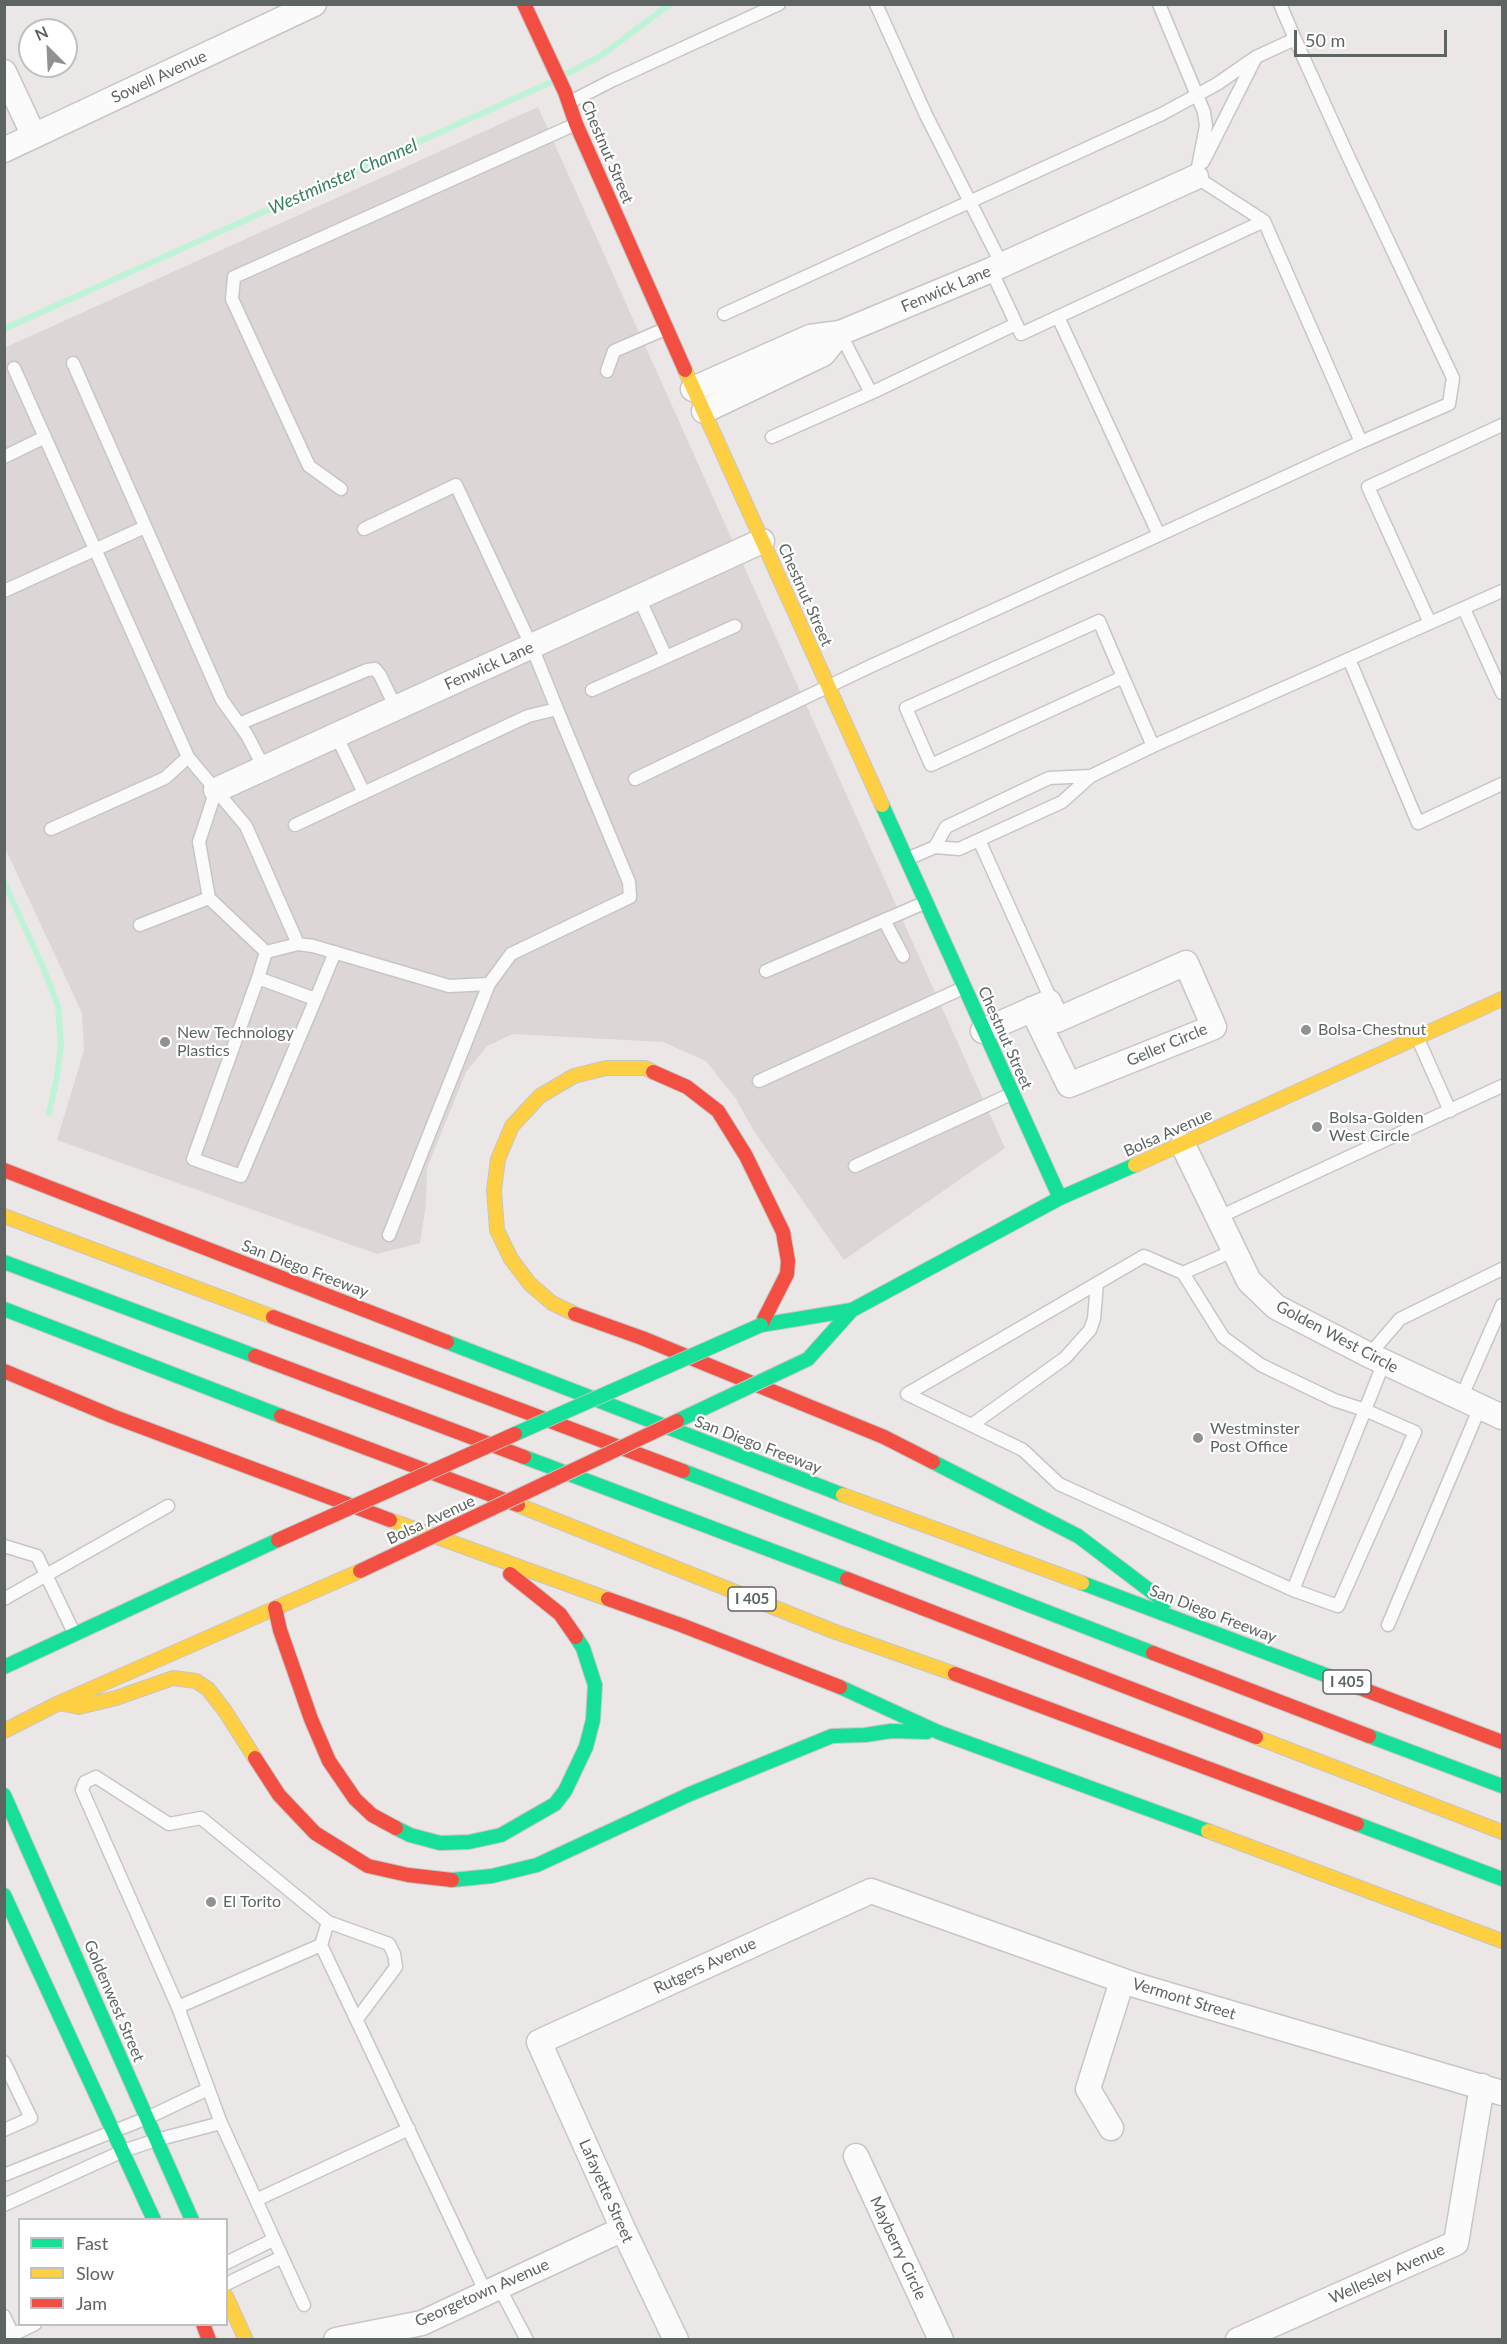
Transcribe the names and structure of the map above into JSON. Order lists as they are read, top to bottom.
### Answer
{
  "streets": {
    "main road": [
      "Chestnut Street",
      "Bolsa Avenue",
      "San Diego Freeway",
      "I 405",
      "Goldenwest Street"
    ],
    "street": [
      "Sowell Avenue",
      "Fenwick Lane",
      "Geller Circle",
      "Golden West Circle",
      "Rutgers Avenue",
      "Vermont Street",
      "Lafayette Street",
      "Mayberry Circle",
      "Wellesley Avenue",
      "Georgetown Avenue"
    ]
  },
  "crossings": [
    ["Chestnut Street", "Fenwick Lane"],
    ["Chestnut Street", "Bolsa Avenue"],
    ["Bolsa Avenue", "Golden West Circle"],
    ["Rutgers Avenue", "Vermont Street"],
    ["Rutgers Avenue", "Lafayette Street"],
    ["Vermont Street", "Wellesley Avenue"],
    ["Lafayette Street", "Georgetown Avenue"]
  ],
  "water": ["Westminster Channel"],
  "places": [
    "Bolsa-Chestnut",
    "New Technology Plastics",
    "Bolsa-Golden West Circle",
    "Westminster Post Office",
    "El Torito"
  ],
  "legend": ["Fast", "Slow", "Jam"],
  "scale_bar": "50 m",
  "north": "top left"
}
